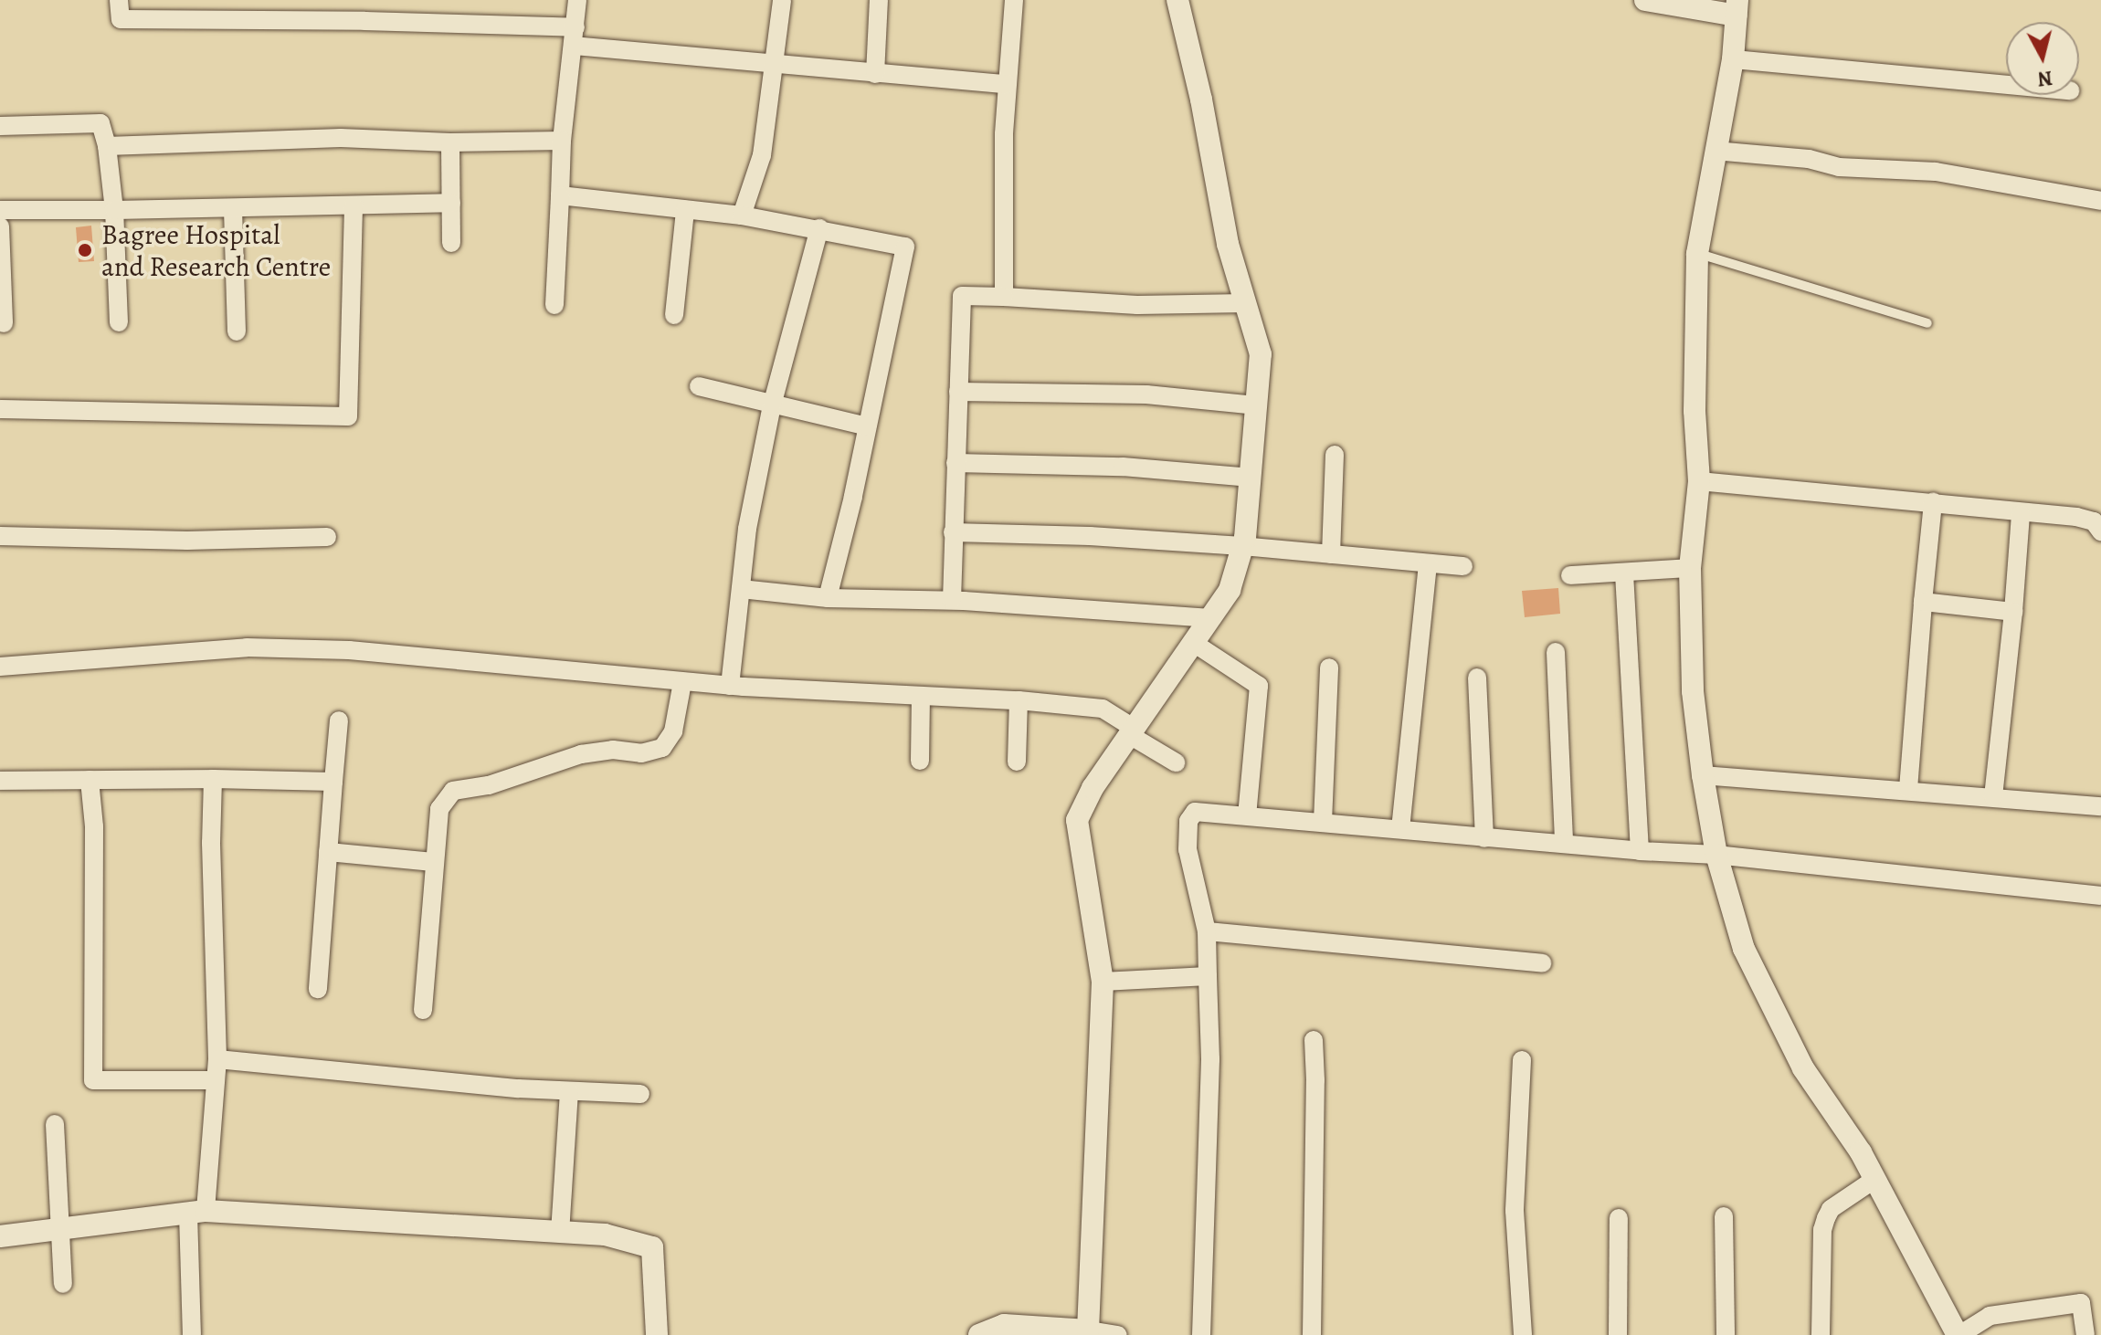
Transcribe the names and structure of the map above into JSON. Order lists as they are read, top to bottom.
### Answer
{
  "places": ["Bagree Hospital and Research Centre"],
  "north": "bottom"
}
